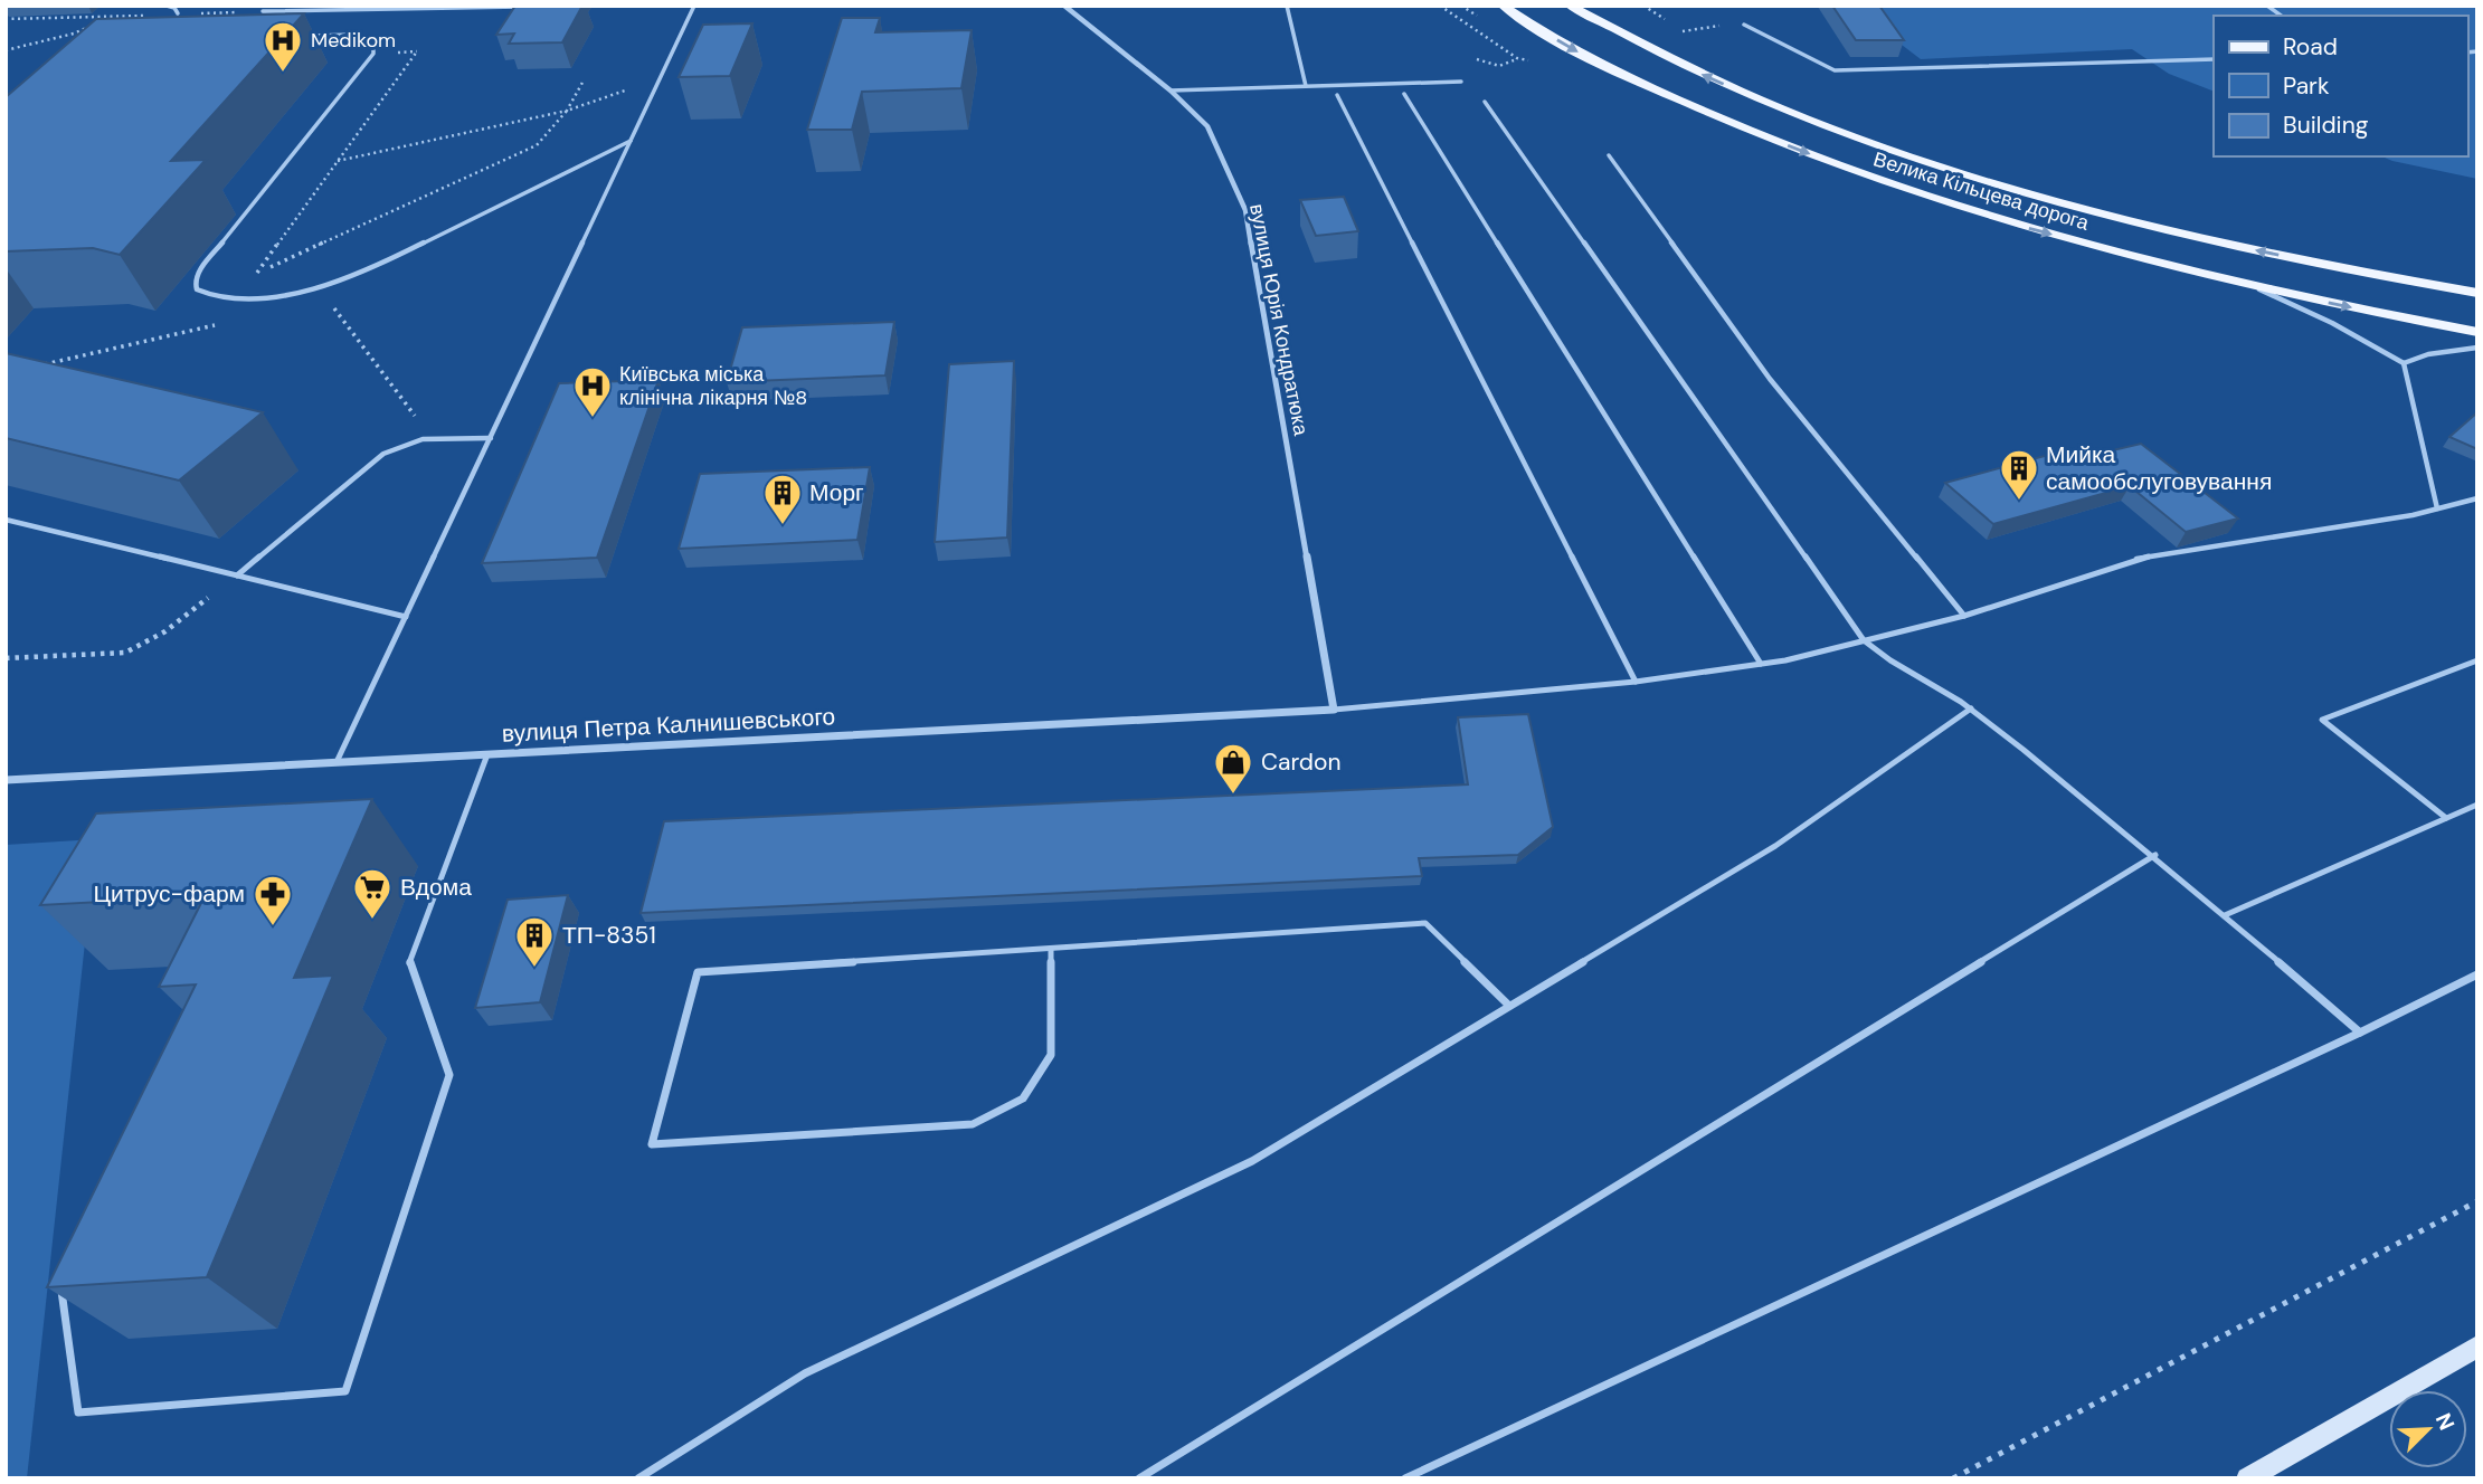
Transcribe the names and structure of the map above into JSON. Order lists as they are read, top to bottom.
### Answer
{
  "streets": {
    "main road": ["Велика Кільцева дорога"],
    "street": ["вулиця Юрія Кондратюка", "вулиця Петра Калнишевського"]
  },
  "crossings": [
    ["вулиця Юрія Кондратюка", "вулиця Петра Калнишевського"]
  ],
  "places": {
    "hospital": ["Medikom", "Київська міська клінічна лікарня №8"],
    "building": ["Мийка самообслуговування", "Морг", "ТП-8351"],
    "shop": ["Cardon"],
    "supermarket": ["Вдома"],
    "pharmacy": ["Цитрус-фарм"]
  },
  "legend": ["Road", "Park", "Building"],
  "north": "top right"
}
